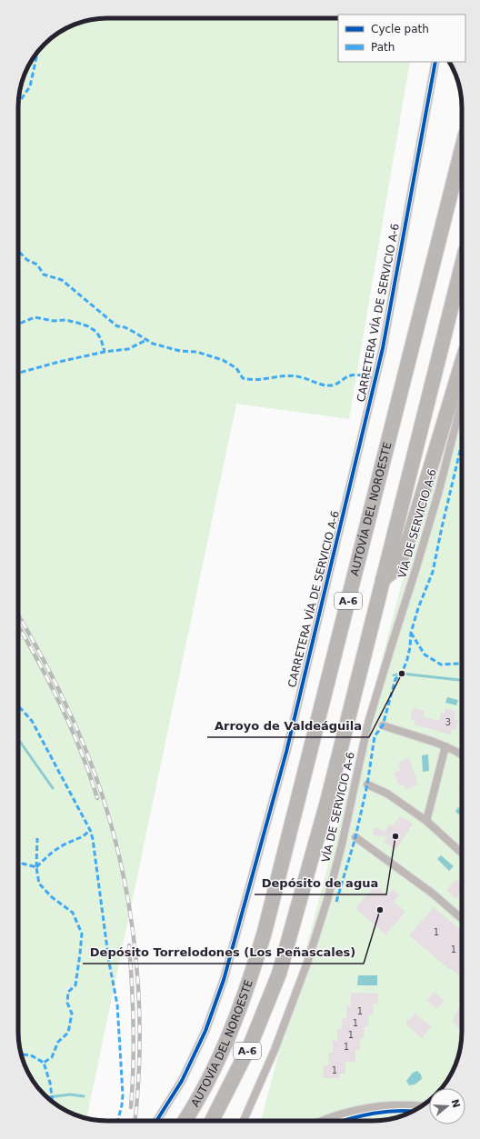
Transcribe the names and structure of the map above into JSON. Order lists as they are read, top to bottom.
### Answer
{
  "streets": {
    "highway": ["AUTOVÍA DEL NOROESTE", "A-6"],
    "street": ["CARRETERA VÍA DE SERVICIO A-6", "VÍA DE SERVICIO A-6"]
  },
  "places": ["Arroyo de Valdeáguila", "Depósito de agua", "Depósito Torrelodones (Los Peñascales)"],
  "house_numbers": [
    "3",
    "1",
    "1",
    "1",
    "1",
    "1",
    "1",
    "1"
  ],
  "legend": ["Cycle path", "Path"],
  "north": "right"
}
